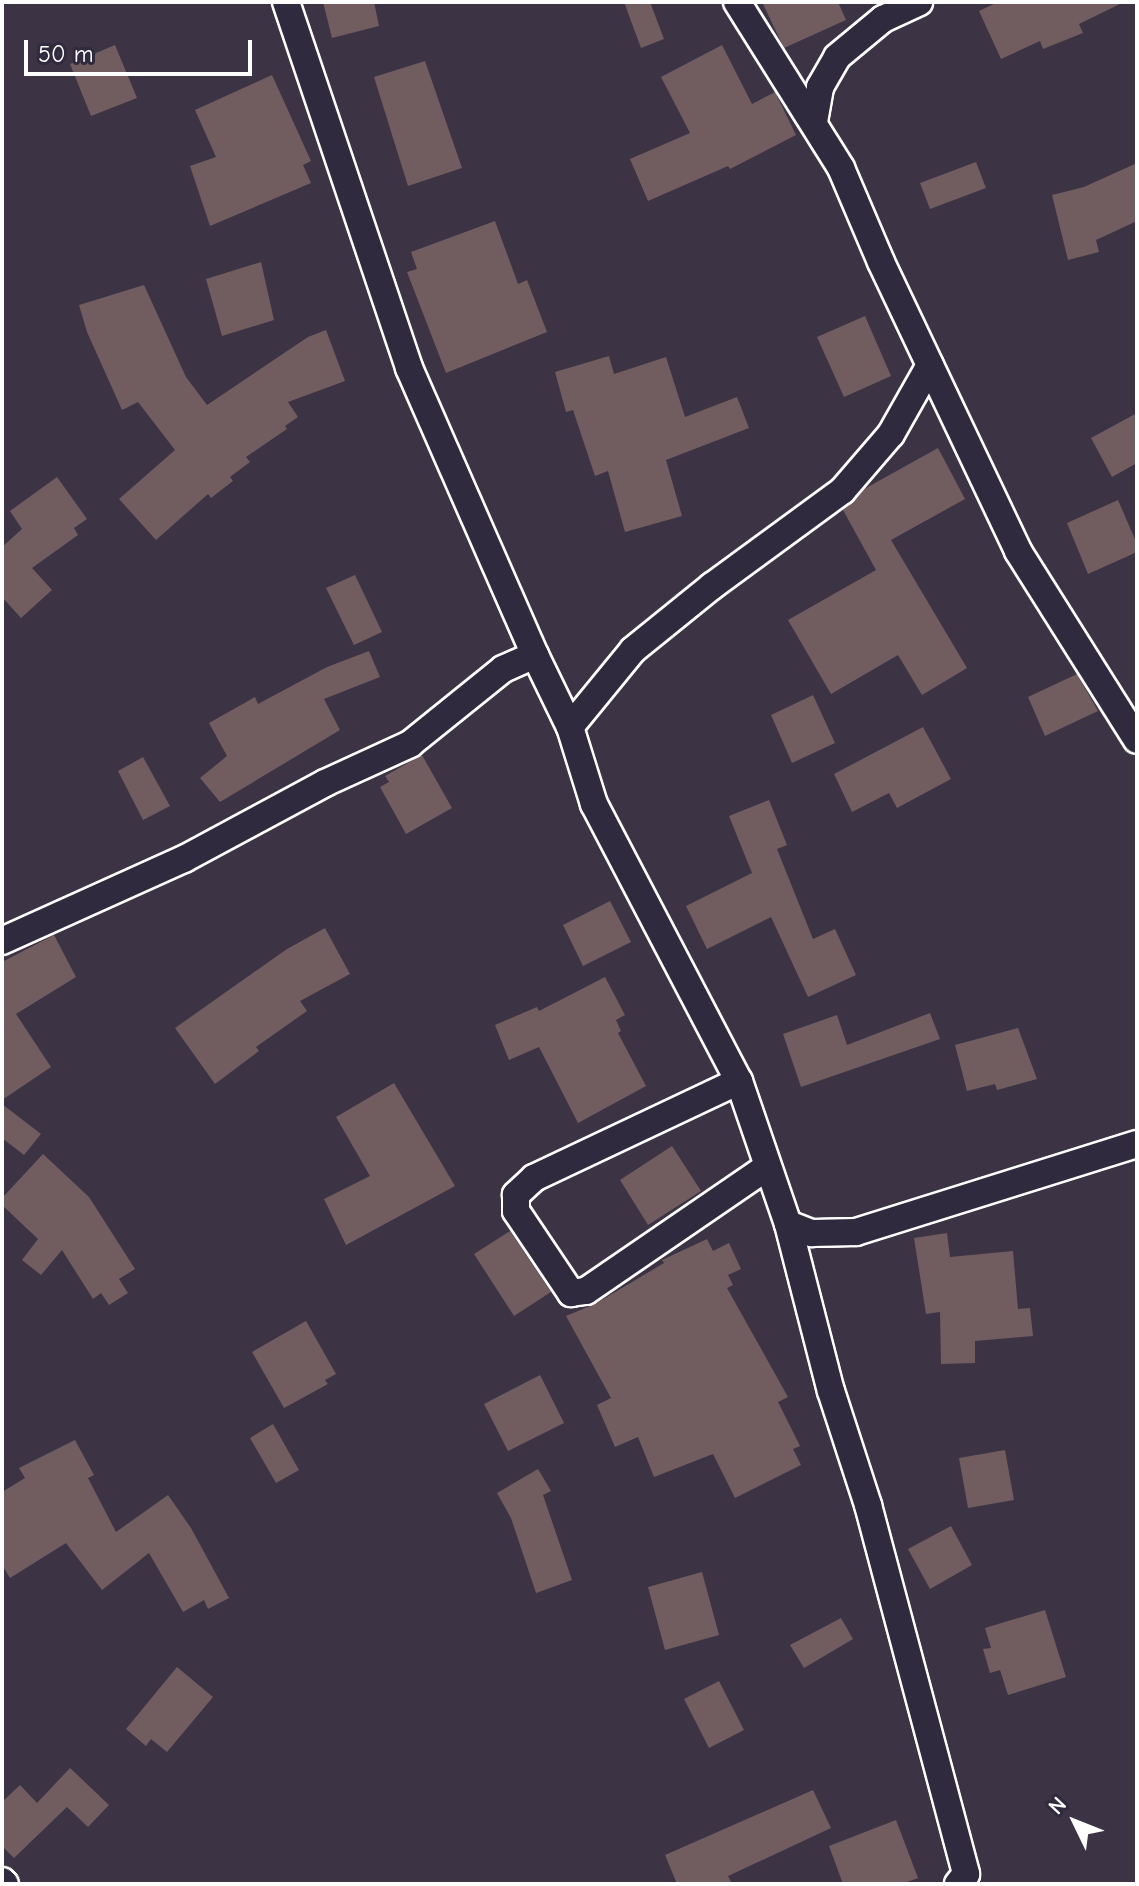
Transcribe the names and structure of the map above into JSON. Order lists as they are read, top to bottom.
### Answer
{
  "scale_bar": "50 m",
  "north": "top left"
}
